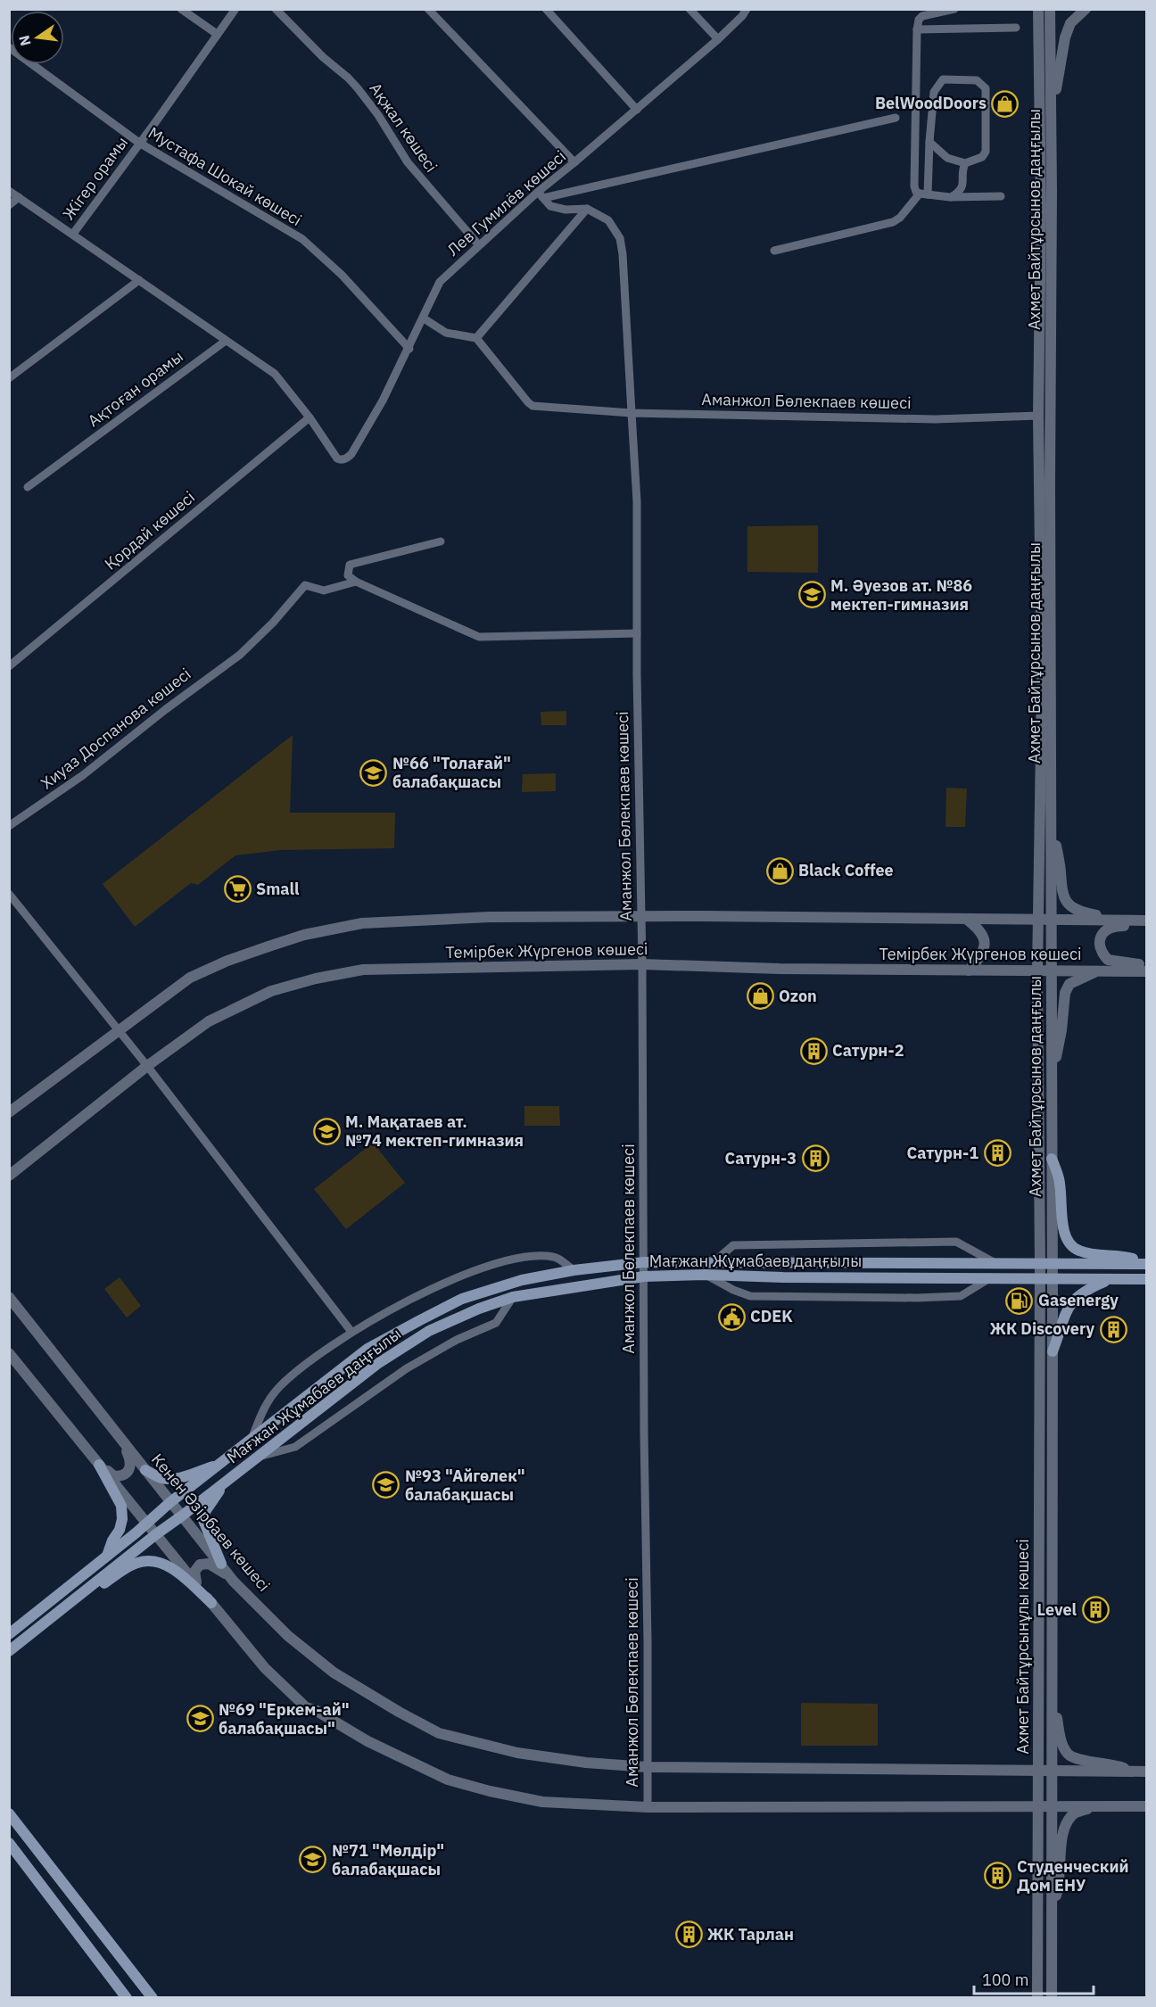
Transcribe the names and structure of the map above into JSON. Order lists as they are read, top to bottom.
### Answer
{
  "streets": {
    "main road": ["Мағжан Жұмабаев даңғылы"],
    "street": [
      "Ақжал көшесі",
      "Мустафа Шокай көшесі",
      "Жігер орамы",
      "Лев Гумилёв көшесі",
      "Ахмет Байтұрсынов даңғылы",
      "Ақтоған орамы",
      "Аманжол Бөлекпаев көшесі",
      "Қордай көшесі",
      "Хиуаз Доспанова көшесі",
      "Темірбек Жүргенов көшесі",
      "Кенен Әзірбаев көшесі",
      "Ахмет Байтұрсынұлы көшесі"
    ]
  },
  "crossings": [
    ["Ақжал көшесі", "Лев Гумилёв көшесі"],
    ["Мустафа Шокай көшесі", "Жігер орамы"],
    ["Мустафа Шокай көшесі", "Лев Гумилёв көшесі"],
    ["Лев Гумилёв көшесі", "Қордай көшесі"],
    ["Ахмет Байтұрсынов даңғылы", "Аманжол Бөлекпаев көшесі"],
    ["Ахмет Байтұрсынов даңғылы", "Темірбек Жүргенов көшесі"],
    ["Ахмет Байтұрсынов даңғылы", "Мағжан Жұмабаев даңғылы"],
    ["Ахмет Байтұрсынов даңғылы", "Ахмет Байтұрсынұлы көшесі"],
    ["Аманжол Бөлекпаев көшесі", "Темірбек Жүргенов көшесі"],
    ["Аманжол Бөлекпаев көшесі", "Мағжан Жұмабаев даңғылы"],
    ["Аманжол Бөлекпаев көшесі", "Кенен Әзірбаев көшесі"],
    ["Мағжан Жұмабаев даңғылы", "Кенен Әзірбаев көшесі"],
    ["Кенен Әзірбаев көшесі", "Ахмет Байтұрсынұлы көшесі"]
  ],
  "places": {
    "shop": ["BelWoodDoors", "Black Coffee", "Ozon"],
    "school or university": [
      "М. Әуезов ат. №86 мектеп-гимназия",
      "№66 \"Толағай\" балабақшасы",
      "М. Мақатаев ат. №74 мектеп-гимназия",
      "№93 \"Айгөлек\" балабақшасы",
      "№69 \"Еркем-ай\" балабақшасы\"",
      "№71 \"Мөлдір\" балабақшасы"
    ],
    "supermarket": ["Small"],
    "building": [
      "Сатурн-2",
      "Сатурн-1",
      "Сатурн-3",
      "ЖК Discovery",
      "Level",
      "Студенческий Дом ЕНУ",
      "ЖК Тарлан"
    ],
    "fuel station": ["Gasenergy"],
    "public building": ["CDEK"]
  },
  "scale_bar": "100 m",
  "north": "left"
}
